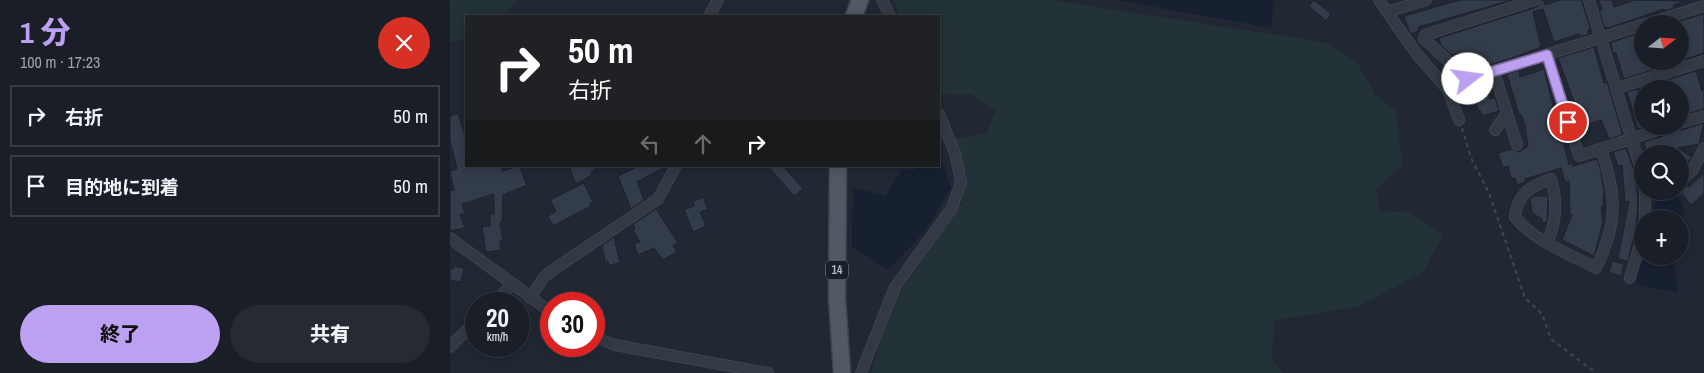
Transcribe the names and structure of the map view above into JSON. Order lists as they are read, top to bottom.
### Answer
{
  "streets": {
    "main road": ["14"]
  },
  "north": "right",
  "page": {
    "heading": ["1 分", "100 m · 17:23"],
    "map_buttons": "+",
    "turn": ["50 m", "右折"],
    "list": [
      {
        "name": "右折",
        "value": "50 m"
      },
      {
        "name": "目的地に到着",
        "value": "50 m"
      }
    ],
    "speed": "20 km/h",
    "limit": "30",
    "buttons": ["終了", "共有"]
  }
}
